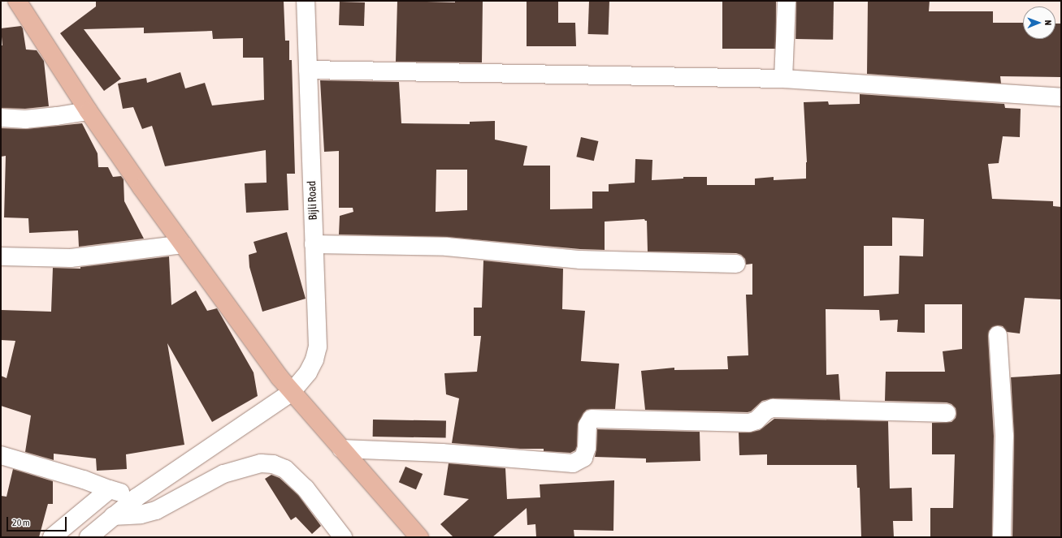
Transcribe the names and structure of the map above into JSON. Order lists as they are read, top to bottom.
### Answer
{
  "streets": {
    "street": ["Bijli Road"]
  },
  "scale_bar": "20 m",
  "north": "right"
}
